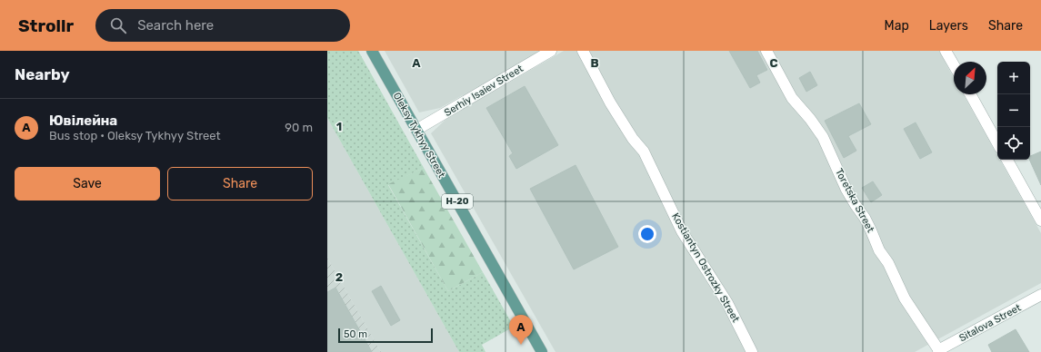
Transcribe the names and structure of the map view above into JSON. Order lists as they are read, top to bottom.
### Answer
{
  "streets": {
    "main road": ["Oleksy Tykhyy Street", "Н-20"],
    "street": [
      "Serhiy Isaiev Street",
      "Toretska Street",
      "Kostiantyn Ostrozky Street",
      "Sitalova Street"
    ]
  },
  "crossings": [
    ["Serhiy Isaiev Street", "Oleksy Tykhyy Street"],
    ["Toretska Street", "Sitalova Street"]
  ],
  "scale_bar": "50 m",
  "north": "top right",
  "page": {
    "header": "Strollr",
    "search": "Search here",
    "nav": ["Map", "Layers", "Share"],
    "heading": "Nearby",
    "map_buttons": ["+", "−"],
    "list": [
      {
        "mark": "A",
        "name": "Ювілейна",
        "note": "Bus stop · Oleksy Tykhyy Street",
        "value": "90 m"
      }
    ],
    "buttons": ["Save", "Share"],
    "pins": "A",
    "scale": "50 m"
  },
  "grid": {
    "columns": ["A", "B", "C"],
    "rows": ["1", "2"]
  }
}
